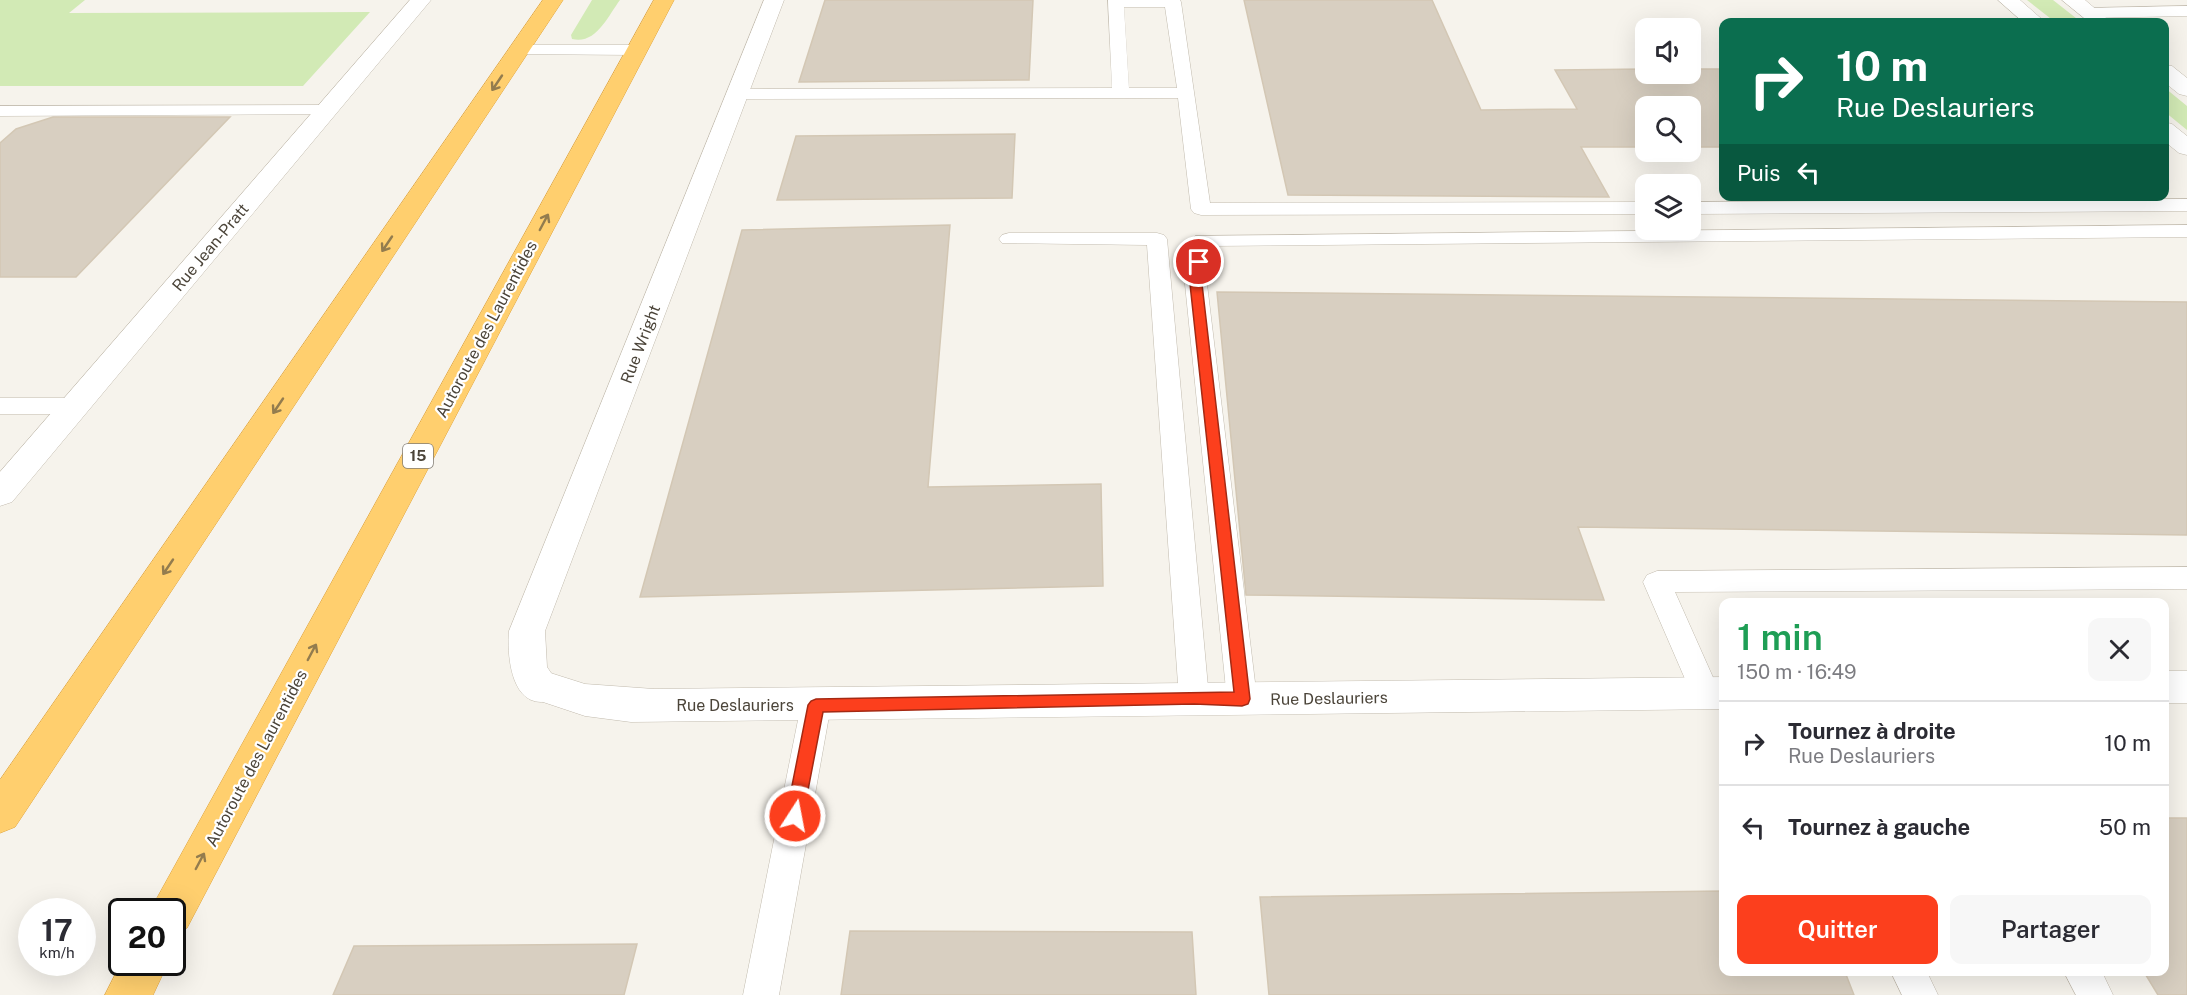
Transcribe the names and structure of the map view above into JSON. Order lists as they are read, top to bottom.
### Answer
{
  "streets": {
    "highway": ["Autoroute des Laurentides", "15"],
    "street": ["Rue Jean-Pratt", "Rue Wright", "Rue Deslauriers"]
  },
  "crossings": [
    ["Rue Wright", "Rue Deslauriers"]
  ],
  "page": {
    "turn": ["10 m", "Rue Deslauriers"],
    "then": "Puis",
    "heading": ["1 min", "150 m · 16:49"],
    "list": [
      {
        "name": "Tournez à droite",
        "note": "Rue Deslauriers",
        "value": "10 m"
      },
      {
        "name": "Tournez à gauche",
        "value": "50 m"
      }
    ],
    "buttons": ["Quitter", "Partager"],
    "speed": "17 km/h",
    "limit": "20"
  }
}
